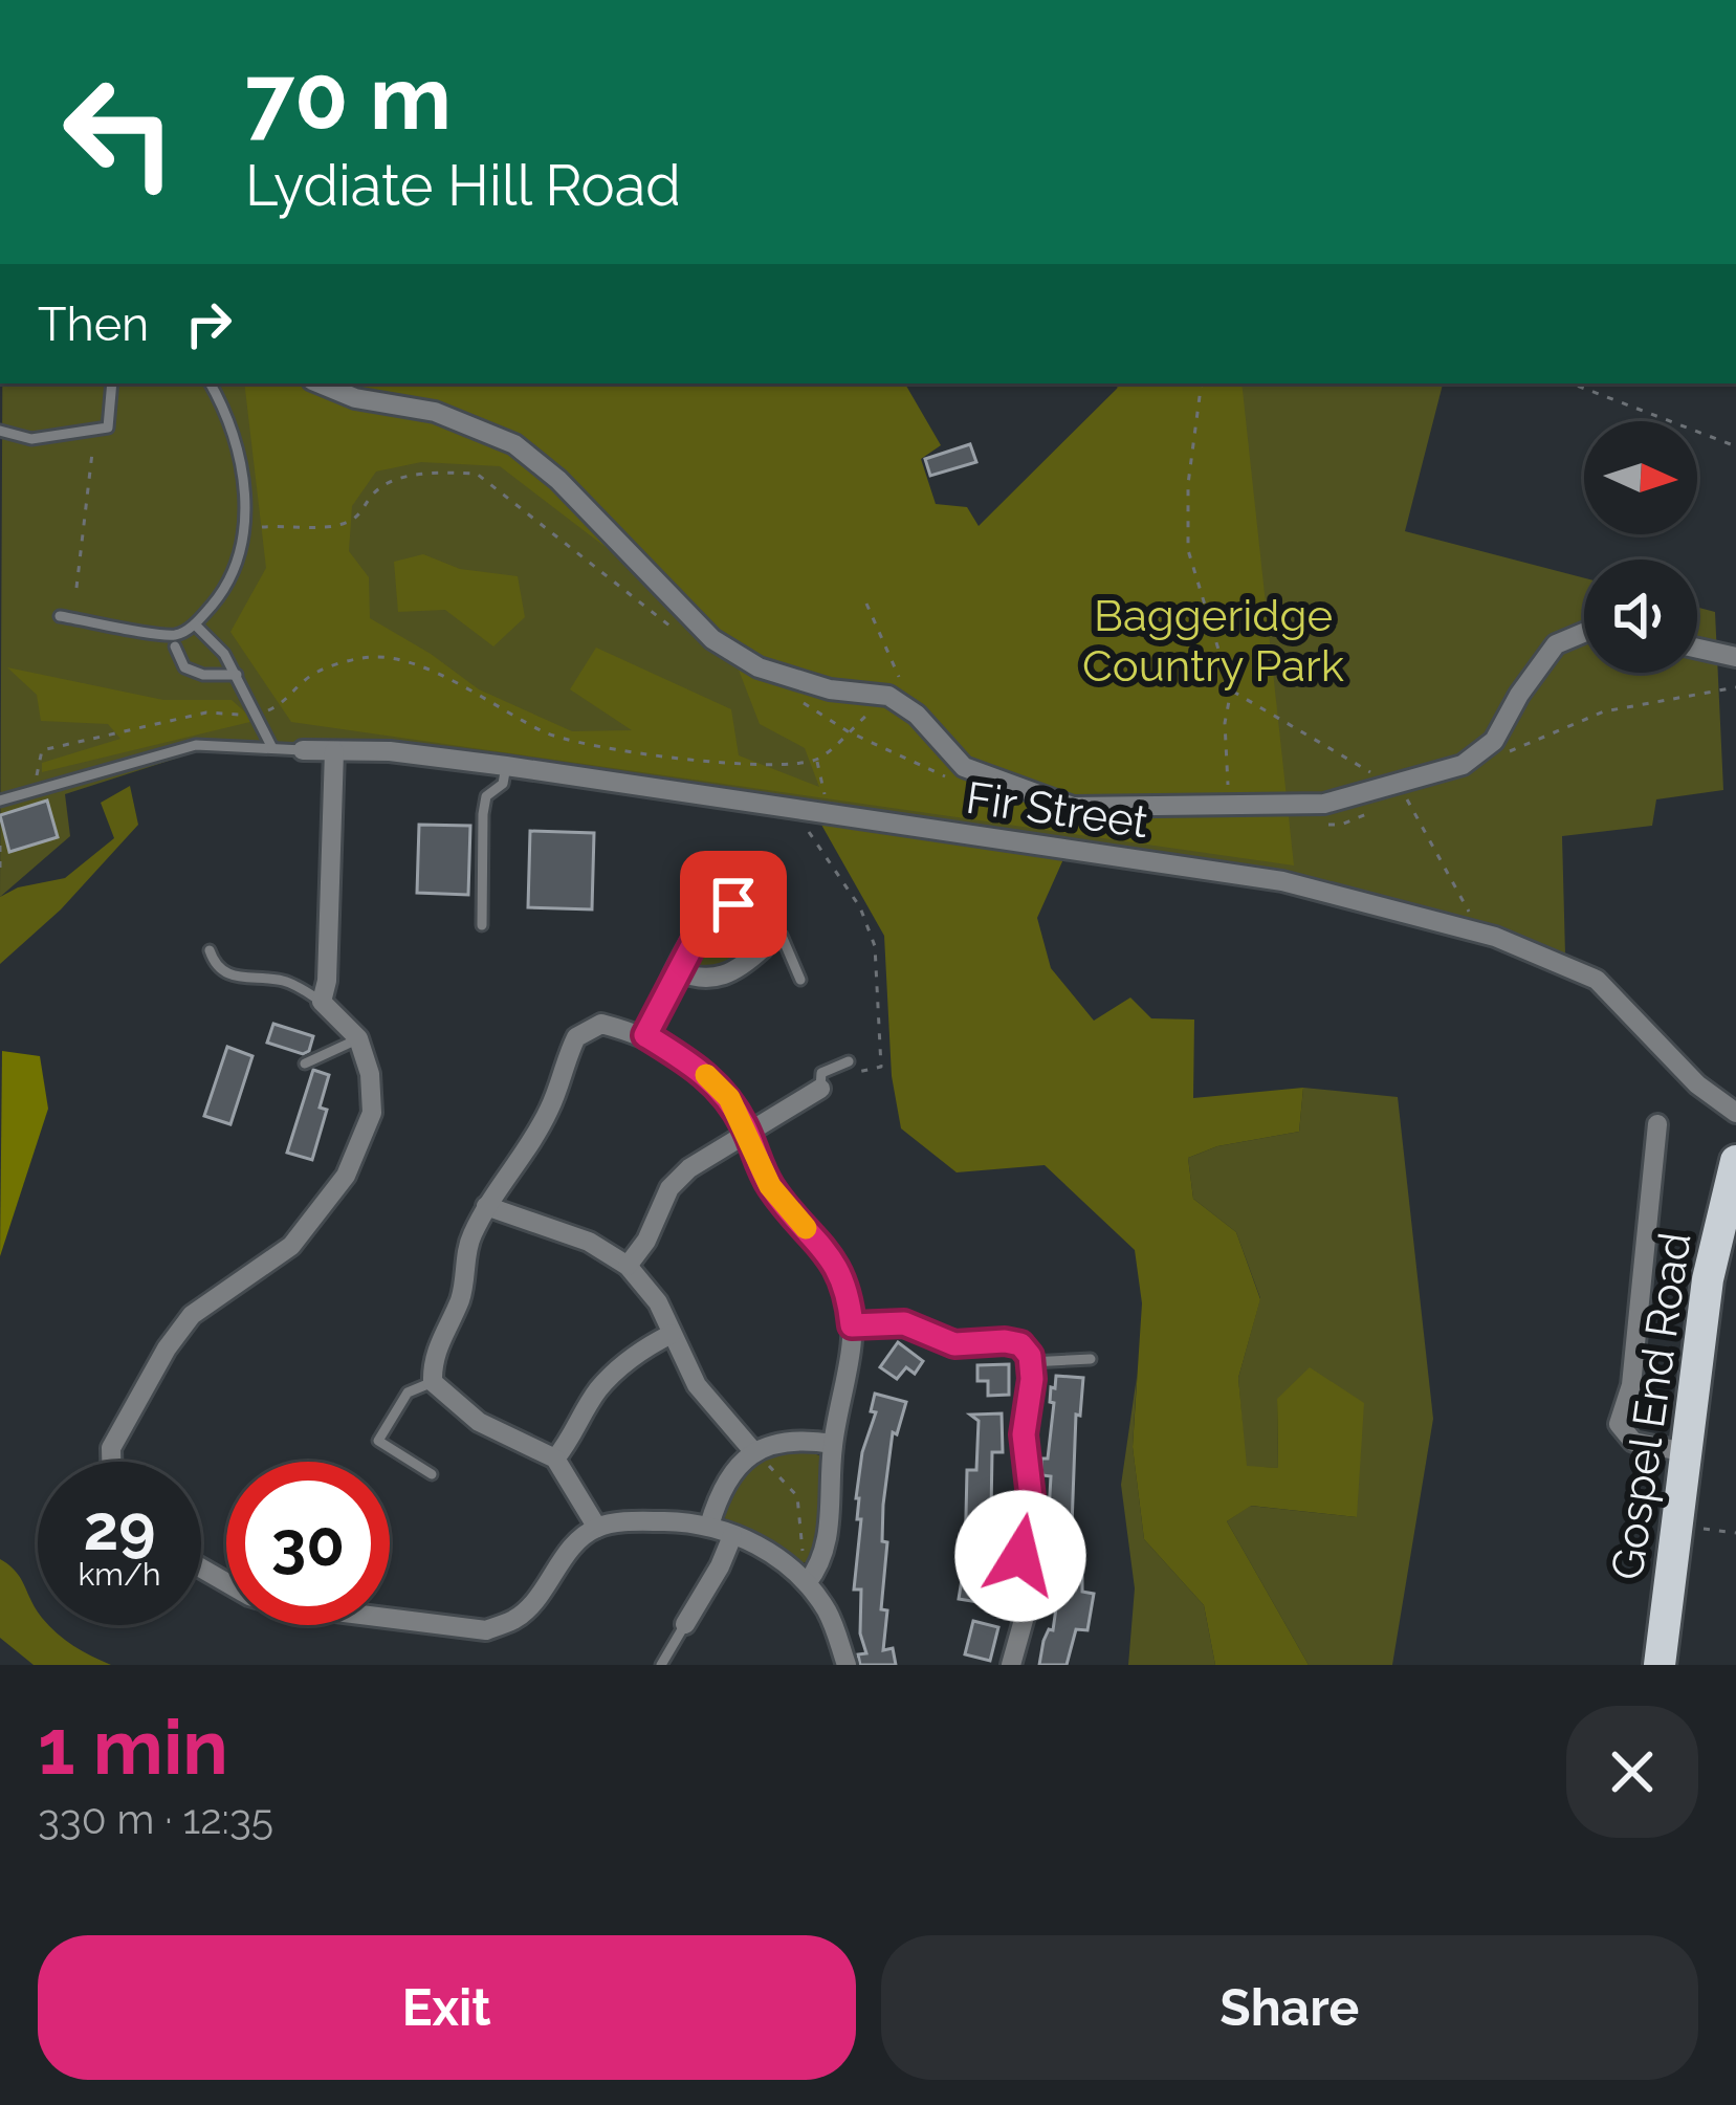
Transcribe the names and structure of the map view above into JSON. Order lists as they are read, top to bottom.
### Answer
{
  "streets": {
    "main road": ["Gospel End Road"],
    "street": ["Fir Street"]
  },
  "parks": ["Baggeridge Country Park"],
  "north": "right",
  "page": {
    "turn": ["70 m", "Lydiate Hill Road"],
    "then": "Then",
    "speed": "29 km/h",
    "limit": "30",
    "heading": ["1 min", "330 m · 12:35"],
    "buttons": ["Exit", "Share"]
  }
}
